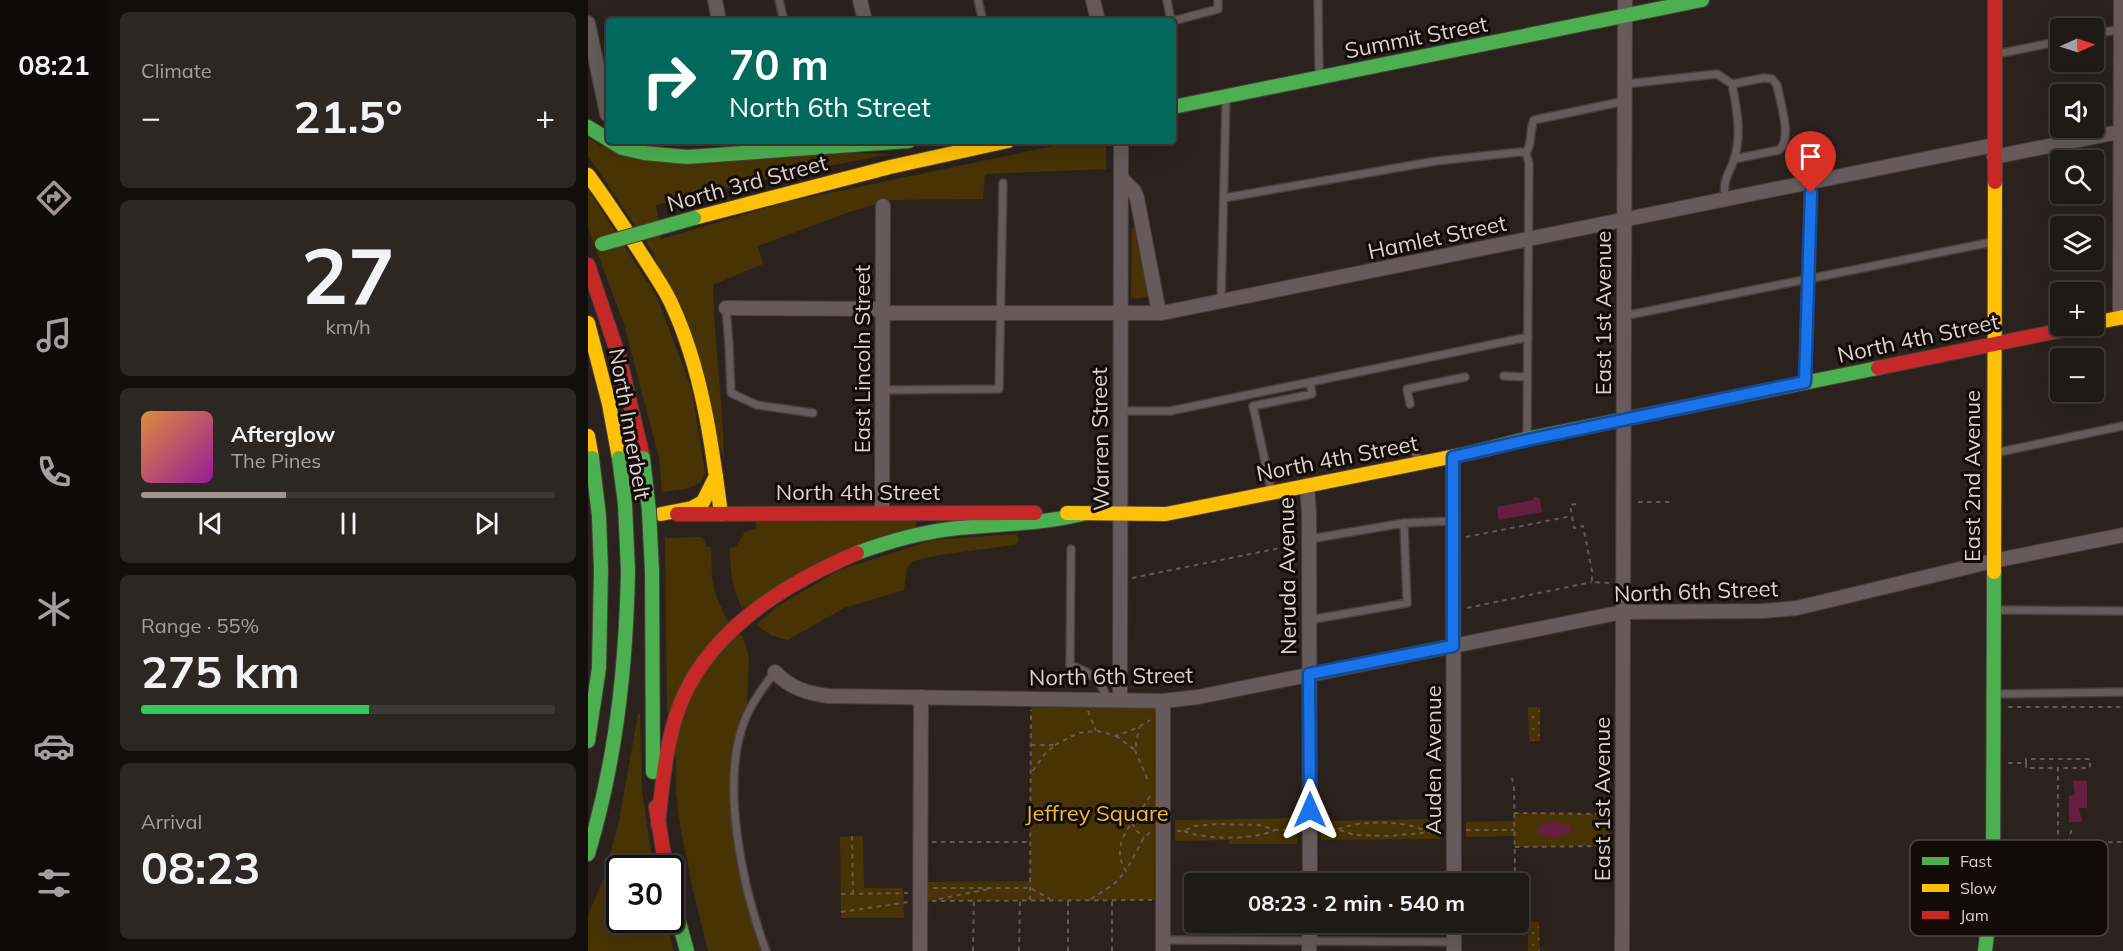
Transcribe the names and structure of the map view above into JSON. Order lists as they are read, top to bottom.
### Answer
{
  "streets": {
    "main road": [
      "Summit Street",
      "North 3rd Street",
      "North 4th Street",
      "North Innerbelt",
      "East 2nd Avenue"
    ],
    "street": [
      "Hamlet Street",
      "East 1st Avenue",
      "East Lincoln Street",
      "Warren Street",
      "Neruda Avenue",
      "North 6th Street",
      "Auden Avenue"
    ]
  },
  "crossings": [
    ["Summit Street", "East 1st Avenue"],
    ["Hamlet Street", "East 1st Avenue"],
    ["Hamlet Street", "East Lincoln Street"],
    ["Hamlet Street", "Warren Street"],
    ["Hamlet Street", "East 2nd Avenue"],
    ["East 1st Avenue", "North 4th Street"],
    ["East 1st Avenue", "North 6th Street"],
    ["North 4th Street", "East Lincoln Street"],
    ["North 4th Street", "Warren Street"],
    ["North 4th Street", "East 2nd Avenue"],
    ["North 4th Street", "Neruda Avenue"],
    ["North 4th Street", "Auden Avenue"],
    ["Warren Street", "North 6th Street"],
    ["East 2nd Avenue", "North 6th Street"],
    ["Neruda Avenue", "North 6th Street"],
    ["North 6th Street", "Auden Avenue"]
  ],
  "parks": ["Jeffrey Square"],
  "legend": ["Fast", "Slow", "Jam"],
  "north": "right",
  "page": {
    "tabs": "08:21",
    "tile": [
      "Climate",
      ["27", "km/h"],
      ["Range · 55%", "275 km"],
      ["Arrival", "08:23"]
    ],
    "map_buttons": ["+", "−"],
    "turn": ["70 m", "North 6th Street"],
    "heat": ["−", "21.5°", "+"],
    "song": ["Afterglow", "The Pines"],
    "limit": "30",
    "trip": "08:23 · 2 min · 540 m"
  }
}
